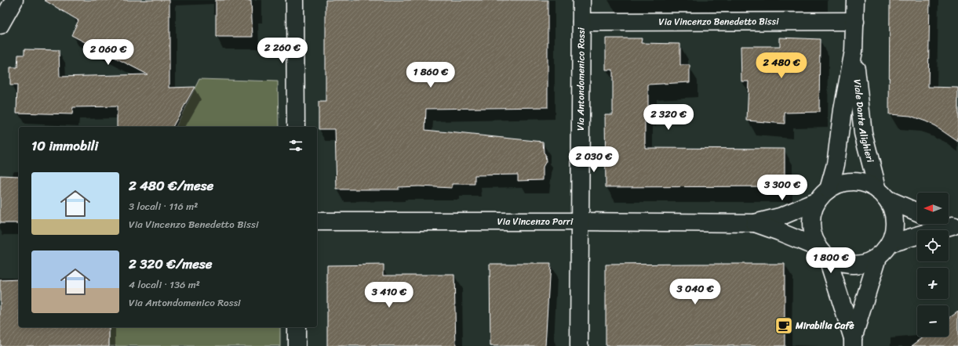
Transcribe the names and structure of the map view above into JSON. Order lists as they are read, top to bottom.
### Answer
{
  "streets": {
    "street": [
      "Via Vincenzo Benedetto Bissi",
      "Via Antondomenico Rossi",
      "Viale Dante Alighieri",
      "Via Vincenzo Porri"
    ]
  },
  "crossings": [
    ["Via Vincenzo Benedetto Bissi", "Via Antondomenico Rossi"],
    ["Via Vincenzo Benedetto Bissi", "Viale Dante Alighieri"],
    ["Via Antondomenico Rossi", "Via Vincenzo Porri"],
    ["Viale Dante Alighieri", "Via Vincenzo Porri"]
  ],
  "places": {
    "cafe": ["Mirabilia Cafè"]
  },
  "north": "left",
  "page": {
    "price": [
      "2 260 €",
      "2 060 €",
      "2 480 €",
      "1 860 €",
      "2 320 €",
      "2 030 €",
      "3 300 €",
      "1 800 €",
      "3 040 €",
      "3 410 €"
    ],
    "heading": "10 immobili",
    "list": [
      {
        "name": "2 480 €/mese",
        "note": "3 locali · 116 m² · Via Vincenzo Benedetto Bissi"
      },
      {
        "name": "2 320 €/mese",
        "note": "4 locali · 136 m² · Via Antondomenico Rossi"
      }
    ],
    "map_buttons": ["+", "−"]
  }
}
